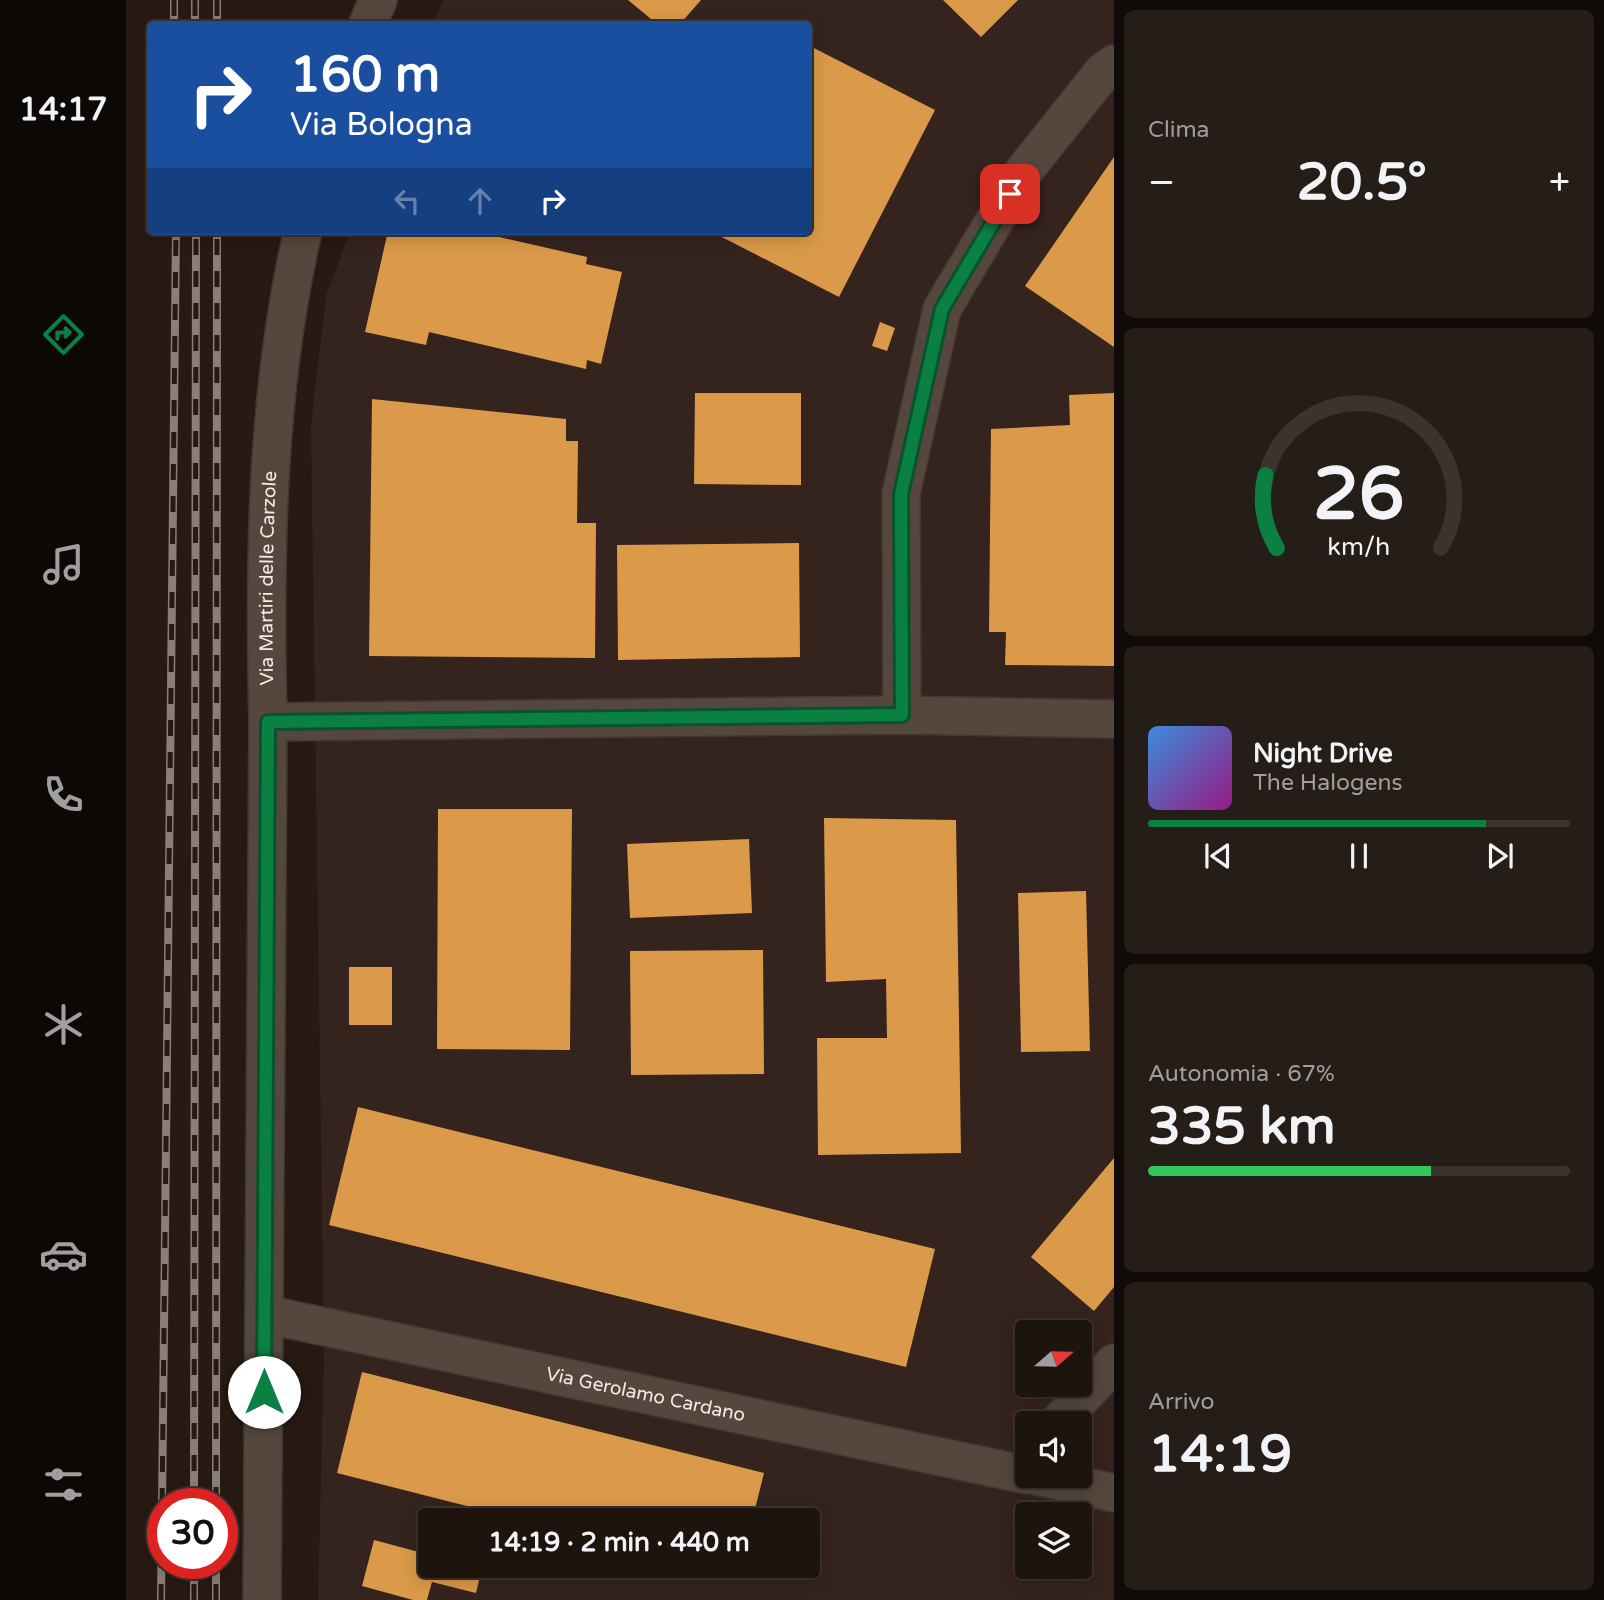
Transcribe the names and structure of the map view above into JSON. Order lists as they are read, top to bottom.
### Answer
{
  "streets": {
    "street": ["Via Martiri delle Carzole", "Via Gerolamo Cardano"]
  },
  "crossings": [
    ["Via Martiri delle Carzole", "Via Gerolamo Cardano"]
  ],
  "north": "right",
  "page": {
    "tabs": "14:17",
    "tile": [
      "Clima",
      ["Autonomia · 67%", "335 km"],
      ["Arrivo", "14:19"]
    ],
    "turn": ["160 m", "Via Bologna"],
    "heat": ["−", "20.5°", "+"],
    "song": ["Night Drive", "The Halogens"],
    "limit": "30",
    "trip": "14:19 · 2 min · 440 m",
    "gauge": ["26", "km/h"]
  }
}
